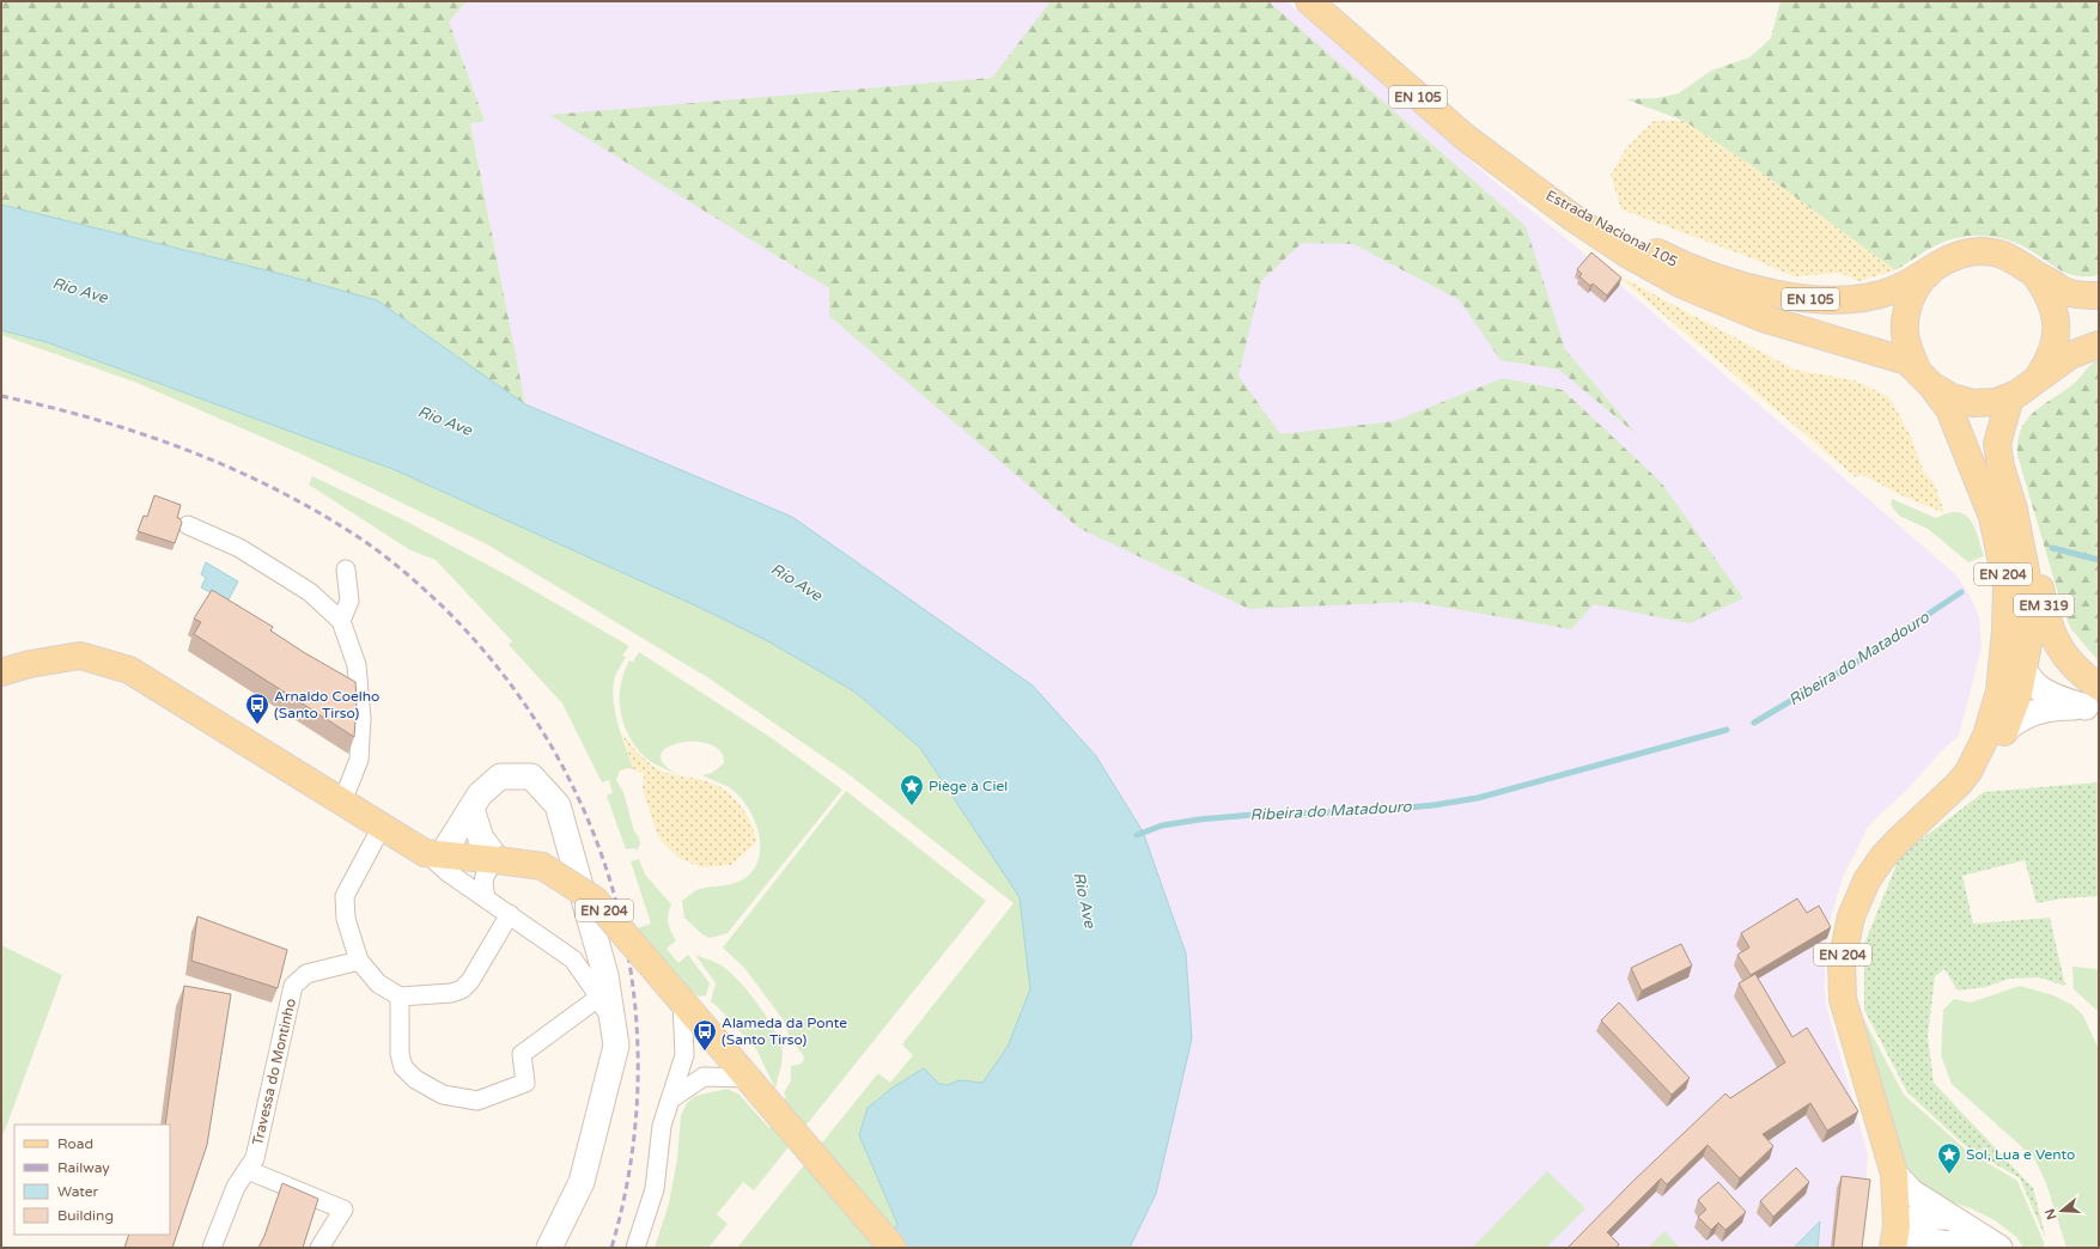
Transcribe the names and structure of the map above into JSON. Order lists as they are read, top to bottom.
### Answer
{
  "streets": {
    "main road": [
      "EN 105",
      "Estrada Nacional 105",
      "EN 204",
      "EM 319"
    ],
    "street": ["Travessa do Montinho"]
  },
  "crossings": [
    ["EN 105", "Estrada Nacional 105"],
    ["Estrada Nacional 105", "EN 204"],
    ["EN 204", "EM 319"],
    ["EN 204", "Travessa do Montinho"]
  ],
  "water": ["Rio Ave", "Ribeira do Matadouro"],
  "places": {
    "bus stop": ["Arnaldo Coelho (Santo Tirso)", "Alameda da Ponte (Santo Tirso)"],
    "place": ["Piège à Ciel", "Sol, Lua e Vento"]
  },
  "legend": [
    "Road",
    "Railway",
    "Water",
    "Building"
  ],
  "north": "left"
}
